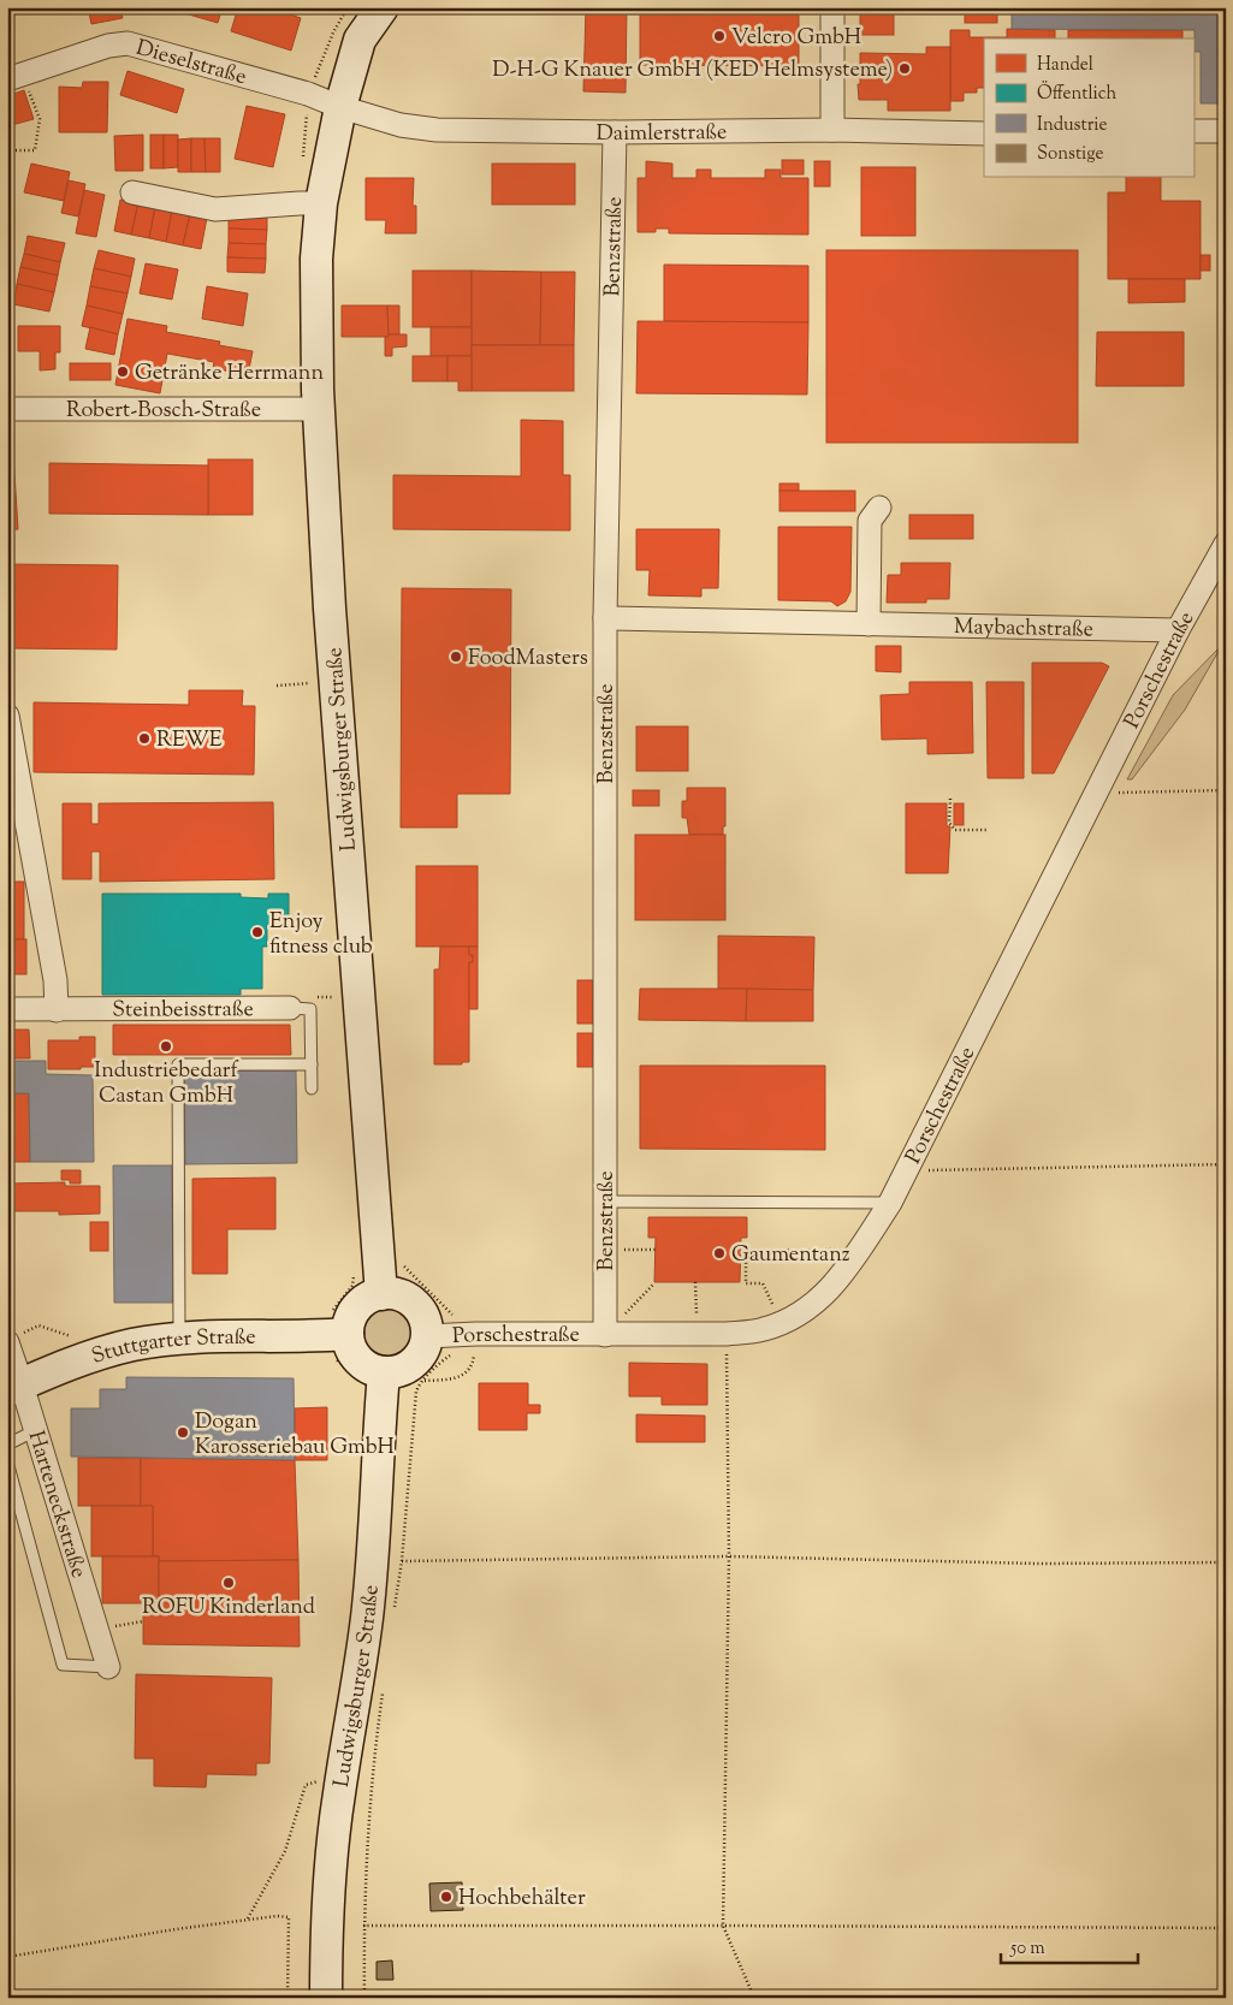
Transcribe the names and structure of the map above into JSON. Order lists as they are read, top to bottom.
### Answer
{
  "streets": {
    "main road": ["Ludwigsburger Straße", "Stuttgarter Straße"],
    "street": [
      "Dieselstraße",
      "Daimlerstraße",
      "Benzstraße",
      "Robert-Bosch-Straße",
      "Maybachstraße",
      "Porschestraße",
      "Steinbeisstraße",
      "Harteneckstraße"
    ]
  },
  "crossings": [
    ["Dieselstraße", "Daimlerstraße"],
    ["Dieselstraße", "Ludwigsburger Straße"],
    ["Daimlerstraße", "Benzstraße"],
    ["Daimlerstraße", "Ludwigsburger Straße"],
    ["Benzstraße", "Maybachstraße"],
    ["Benzstraße", "Porschestraße"],
    ["Robert-Bosch-Straße", "Ludwigsburger Straße"],
    ["Maybachstraße", "Porschestraße"],
    ["Stuttgarter Straße", "Harteneckstraße"]
  ],
  "places": [
    "Velcro GmbH",
    "D-H-G Knauer GmbH (KED Helmsysteme)",
    "Getränke Herrmann",
    "FoodMasters",
    "REWE",
    "Enjoy fitness club",
    "Industriebedarf Castan GmbH",
    "Gaumentanz",
    "Dogan Karosseriebau GmbH",
    "ROFU Kinderland",
    "Hochbehälter"
  ],
  "legend": [
    "Handel",
    "Öffentlich",
    "Industrie",
    "Sonstige"
  ],
  "scale_bar": "50 m"
}
